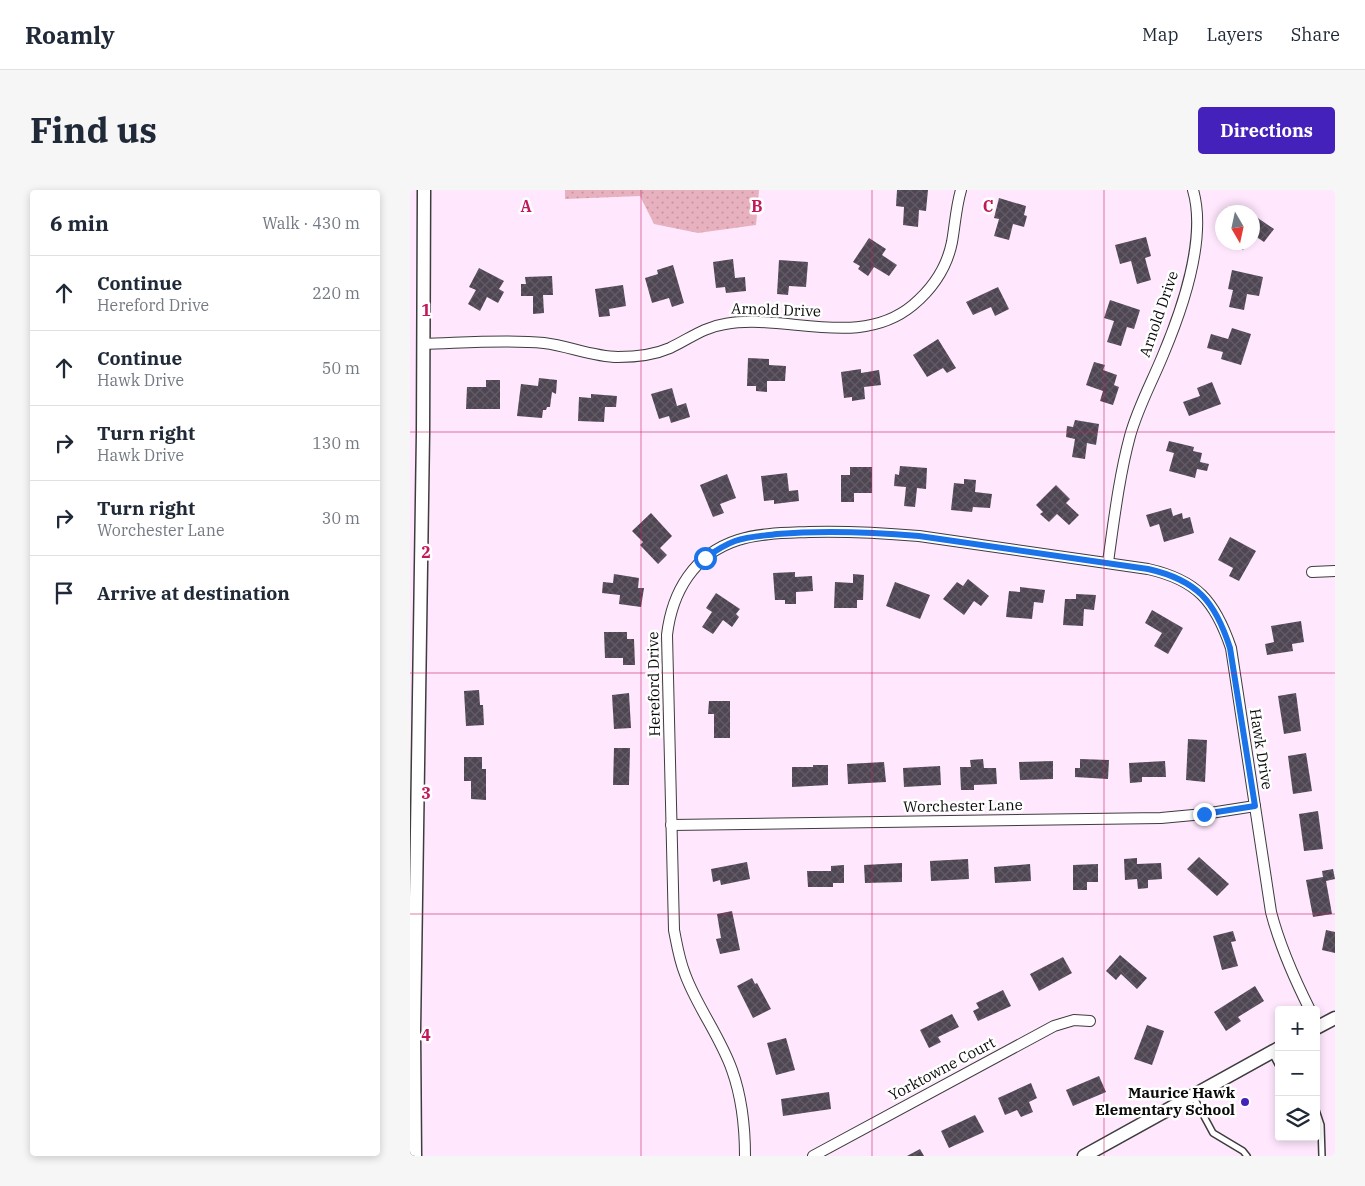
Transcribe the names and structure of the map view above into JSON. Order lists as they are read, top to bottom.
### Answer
{
  "streets": {
    "street": [
      "Arnold Drive",
      "Hereford Drive",
      "Hawk Drive",
      "Worchester Lane",
      "Yorktowne Court"
    ]
  },
  "crossings": [
    ["Arnold Drive", "Hereford Drive"],
    ["Arnold Drive", "Hawk Drive"],
    ["Hereford Drive", "Hawk Drive"],
    ["Hereford Drive", "Worchester Lane"],
    ["Hawk Drive", "Worchester Lane"]
  ],
  "places": ["Maurice Hawk Elementary School"],
  "north": "bottom",
  "page": {
    "header": "Roamly",
    "nav": ["Map", "Layers", "Share"],
    "title": "Find us",
    "buttons": "Directions",
    "heading": ["6 min", "Walk · 430 m"],
    "list": [
      ["Continue", "Hereford Drive", "220 m"],
      ["Continue", "Hawk Drive", "50 m"],
      ["Turn right", "Hawk Drive", "130 m"],
      ["Turn right", "Worchester Lane", "30 m"],
      "Arrive at destination"
    ],
    "map_buttons": ["+", "−"]
  },
  "grid": {
    "columns": ["A", "B", "C"],
    "rows": [
      "1",
      "2",
      "3",
      "4"
    ]
  }
}
